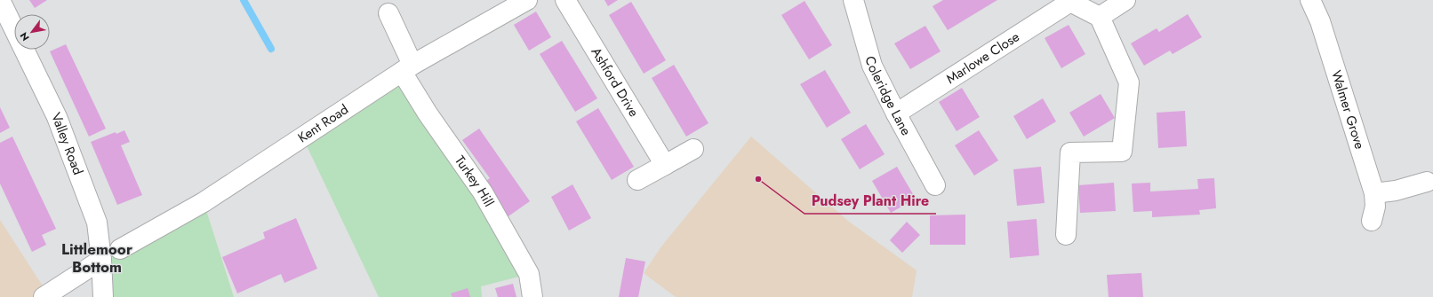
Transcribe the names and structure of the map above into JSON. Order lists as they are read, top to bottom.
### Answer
{
  "streets": {
    "street": [
      "Marlowe Close",
      "Ashford Drive",
      "Coleridge Lane",
      "Walmer Grove",
      "Kent Road",
      "Valley Road",
      "Turkey Hill"
    ]
  },
  "crossings": [
    ["Marlowe Close", "Coleridge Lane"],
    ["Kent Road", "Turkey Hill"]
  ],
  "districts": ["Littlemoor Bottom"],
  "places": ["Pudsey Plant Hire"],
  "north": "bottom left"
}
